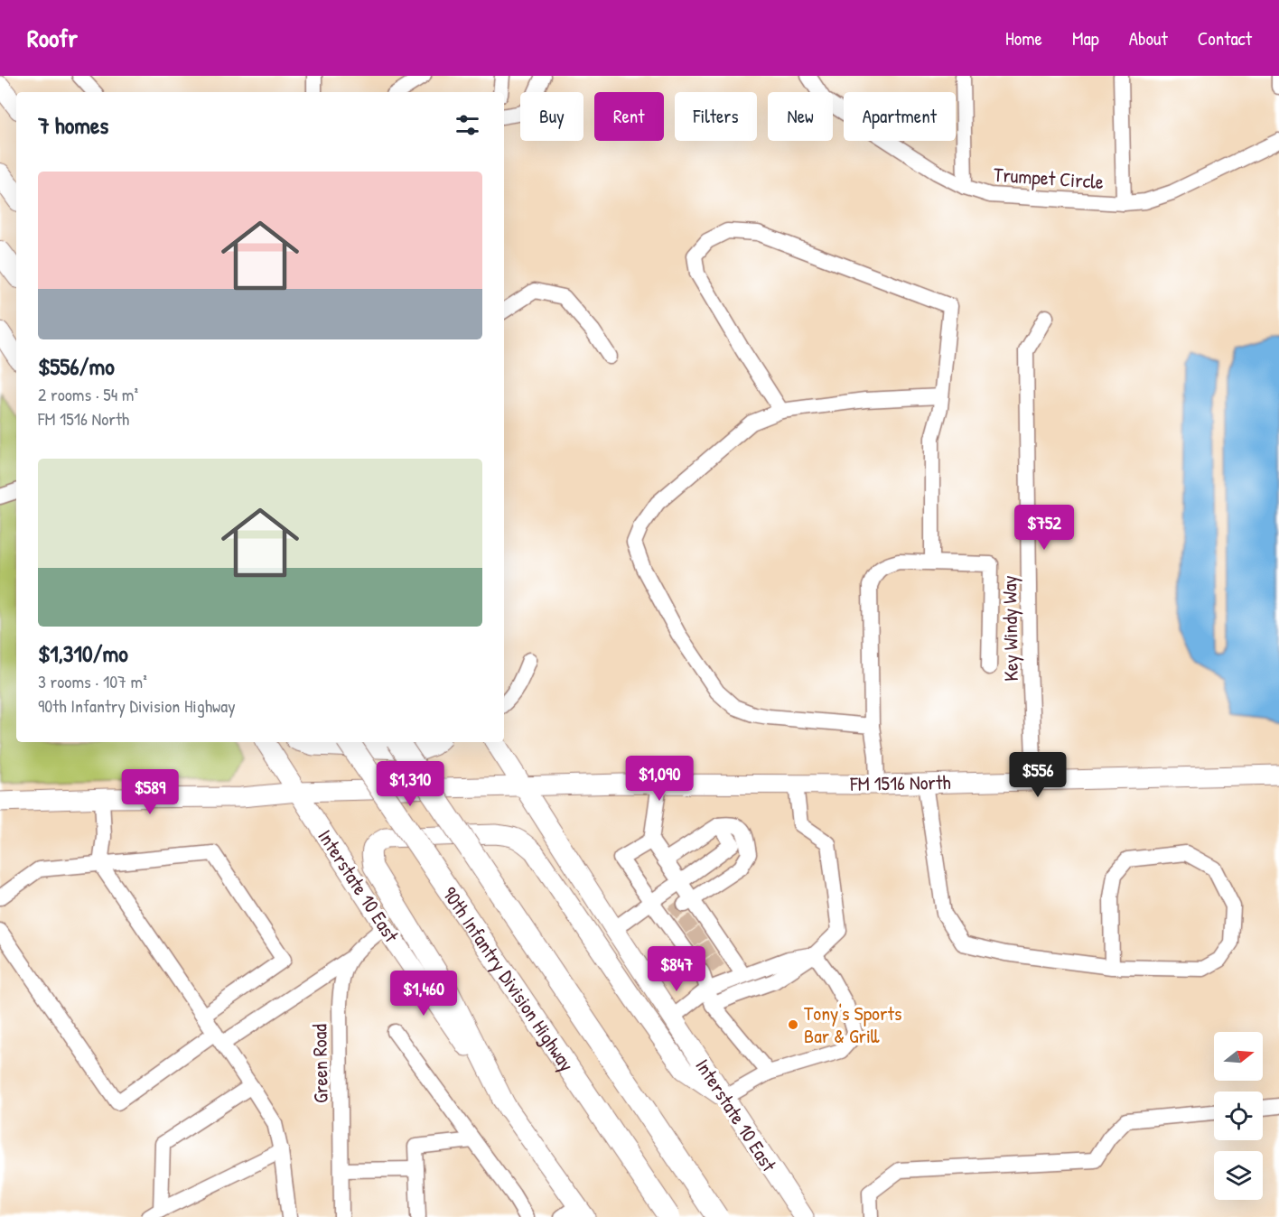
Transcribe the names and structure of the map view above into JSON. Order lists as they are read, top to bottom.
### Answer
{
  "streets": {
    "highway": ["90th Infantry Division Highway"],
    "main road": ["FM 1516 North", "Interstate 10 East"],
    "street": ["Trumpet Circle", "Key Windy Way", "Green Road"]
  },
  "crossings": [
    ["Key Windy Way", "FM 1516 North"],
    ["FM 1516 North", "Interstate 10 East"],
    ["Interstate 10 East", "Green Road"]
  ],
  "places": ["Tony's Sports Bar & Grill"],
  "north": "right",
  "page": {
    "header": "Roofr",
    "nav": [
      "Home",
      "Map",
      "About",
      "Contact"
    ],
    "chip": [
      "Buy",
      "Rent",
      "Filters",
      "New",
      "Apartment"
    ],
    "heading": "7 homes",
    "list": [
      {
        "name": "$556/mo",
        "note": "2 rooms · 54 m² · FM 1516 North"
      },
      {
        "name": "$1,310/mo",
        "note": "3 rooms · 107 m² · 90th Infantry Division Highway"
      }
    ],
    "price": [
      "$752",
      "$556",
      "$1,090",
      "$1,310",
      "$589",
      "$847",
      "$1,460"
    ]
  }
}
